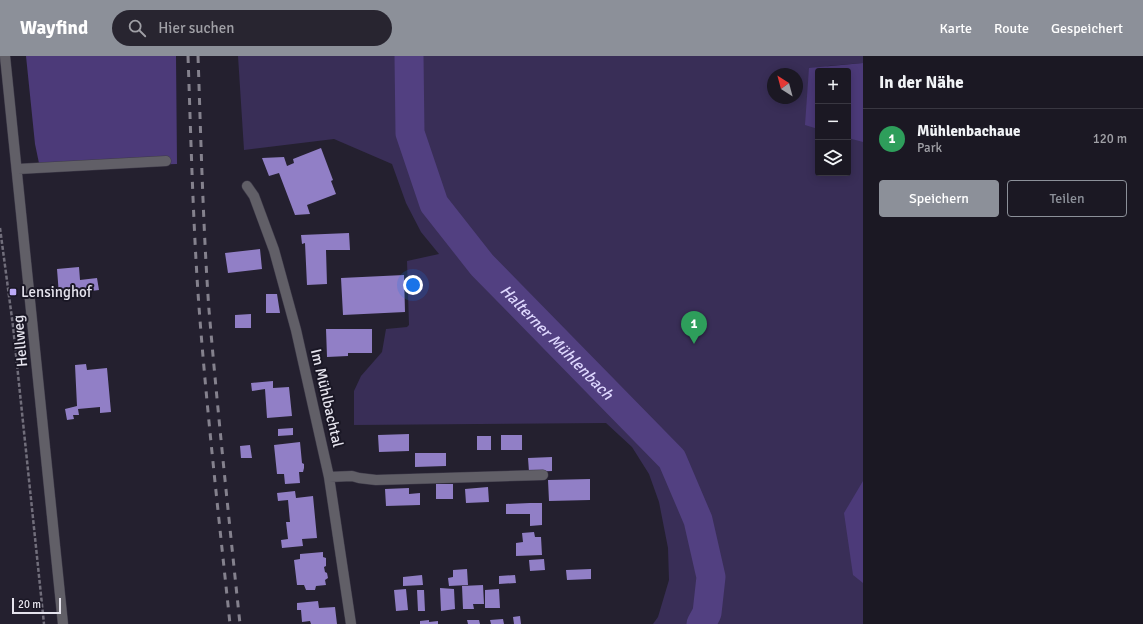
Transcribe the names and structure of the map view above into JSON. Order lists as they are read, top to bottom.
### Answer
{
  "streets": {
    "street": ["Hellweg", "Im Mühlbachtal"]
  },
  "water": ["Halterner Mühlenbach"],
  "places": {
    "transit": ["Lensinghof"]
  },
  "scale_bar": "20 m",
  "north": "top left",
  "page": {
    "header": "Wayfind",
    "search": "Hier suchen",
    "nav": ["Karte", "Route", "Gespeichert"],
    "heading": "In der Nähe",
    "map_buttons": ["+", "−"],
    "list": [
      {
        "mark": "1",
        "name": "Mühlenbachaue",
        "note": "Park",
        "value": "120 m"
      }
    ],
    "buttons": ["Speichern", "Teilen"],
    "pins": "1",
    "scale": "20 m"
  }
}
